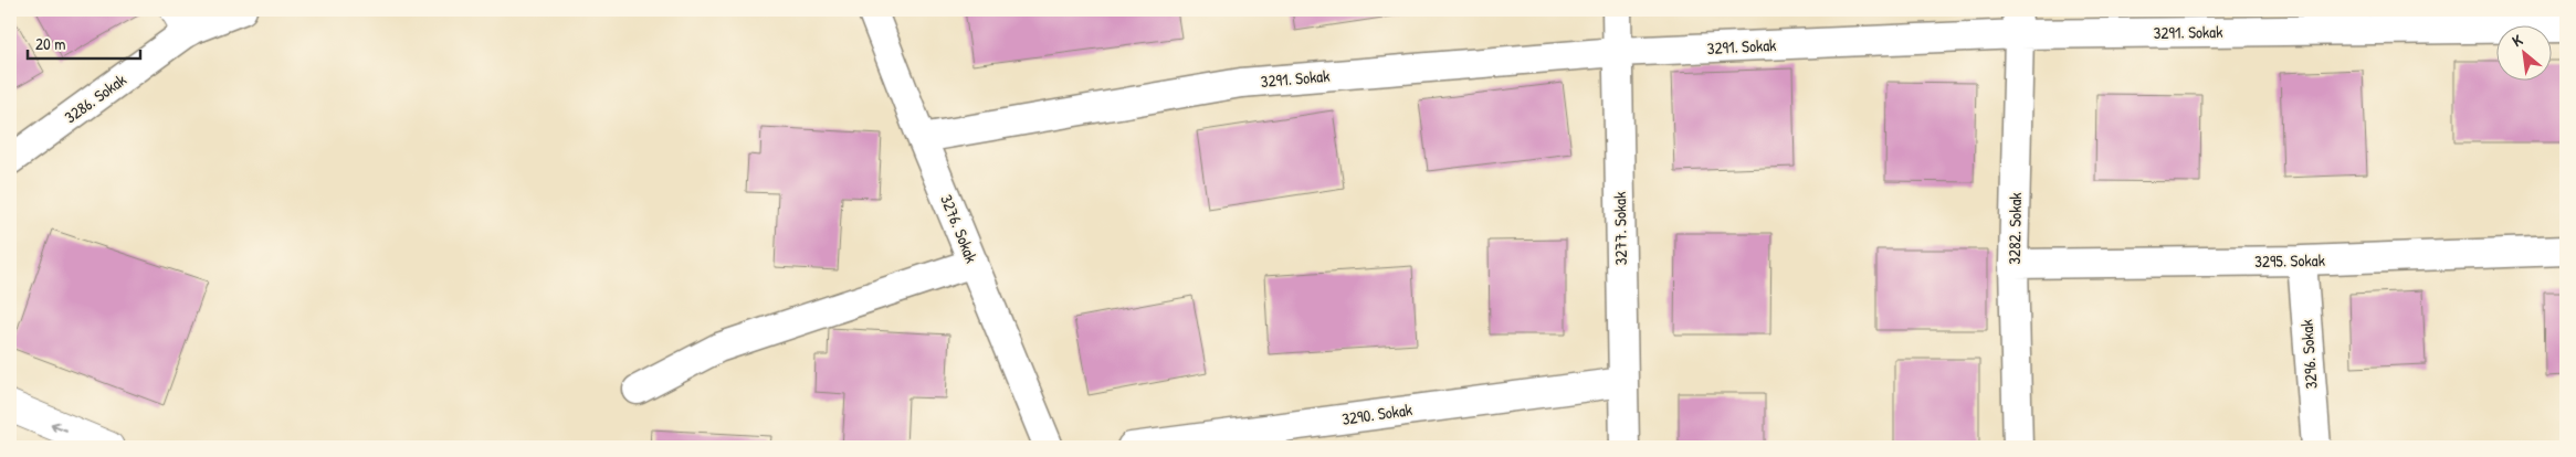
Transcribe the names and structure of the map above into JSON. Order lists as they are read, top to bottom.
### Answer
{
  "streets": {
    "street": [
      "3291. Sokak",
      "3286. Sokak",
      "3276. Sokak",
      "3277. Sokak",
      "3282. Sokak",
      "3295. Sokak",
      "3296. Sokak",
      "3290. Sokak"
    ]
  },
  "crossings": [
    ["3291. Sokak", "3276. Sokak"],
    ["3291. Sokak", "3277. Sokak"],
    ["3291. Sokak", "3282. Sokak"],
    ["3277. Sokak", "3290. Sokak"],
    ["3282. Sokak", "3295. Sokak"],
    ["3295. Sokak", "3296. Sokak"]
  ],
  "scale_bar": "20 m",
  "north": "top left"
}
